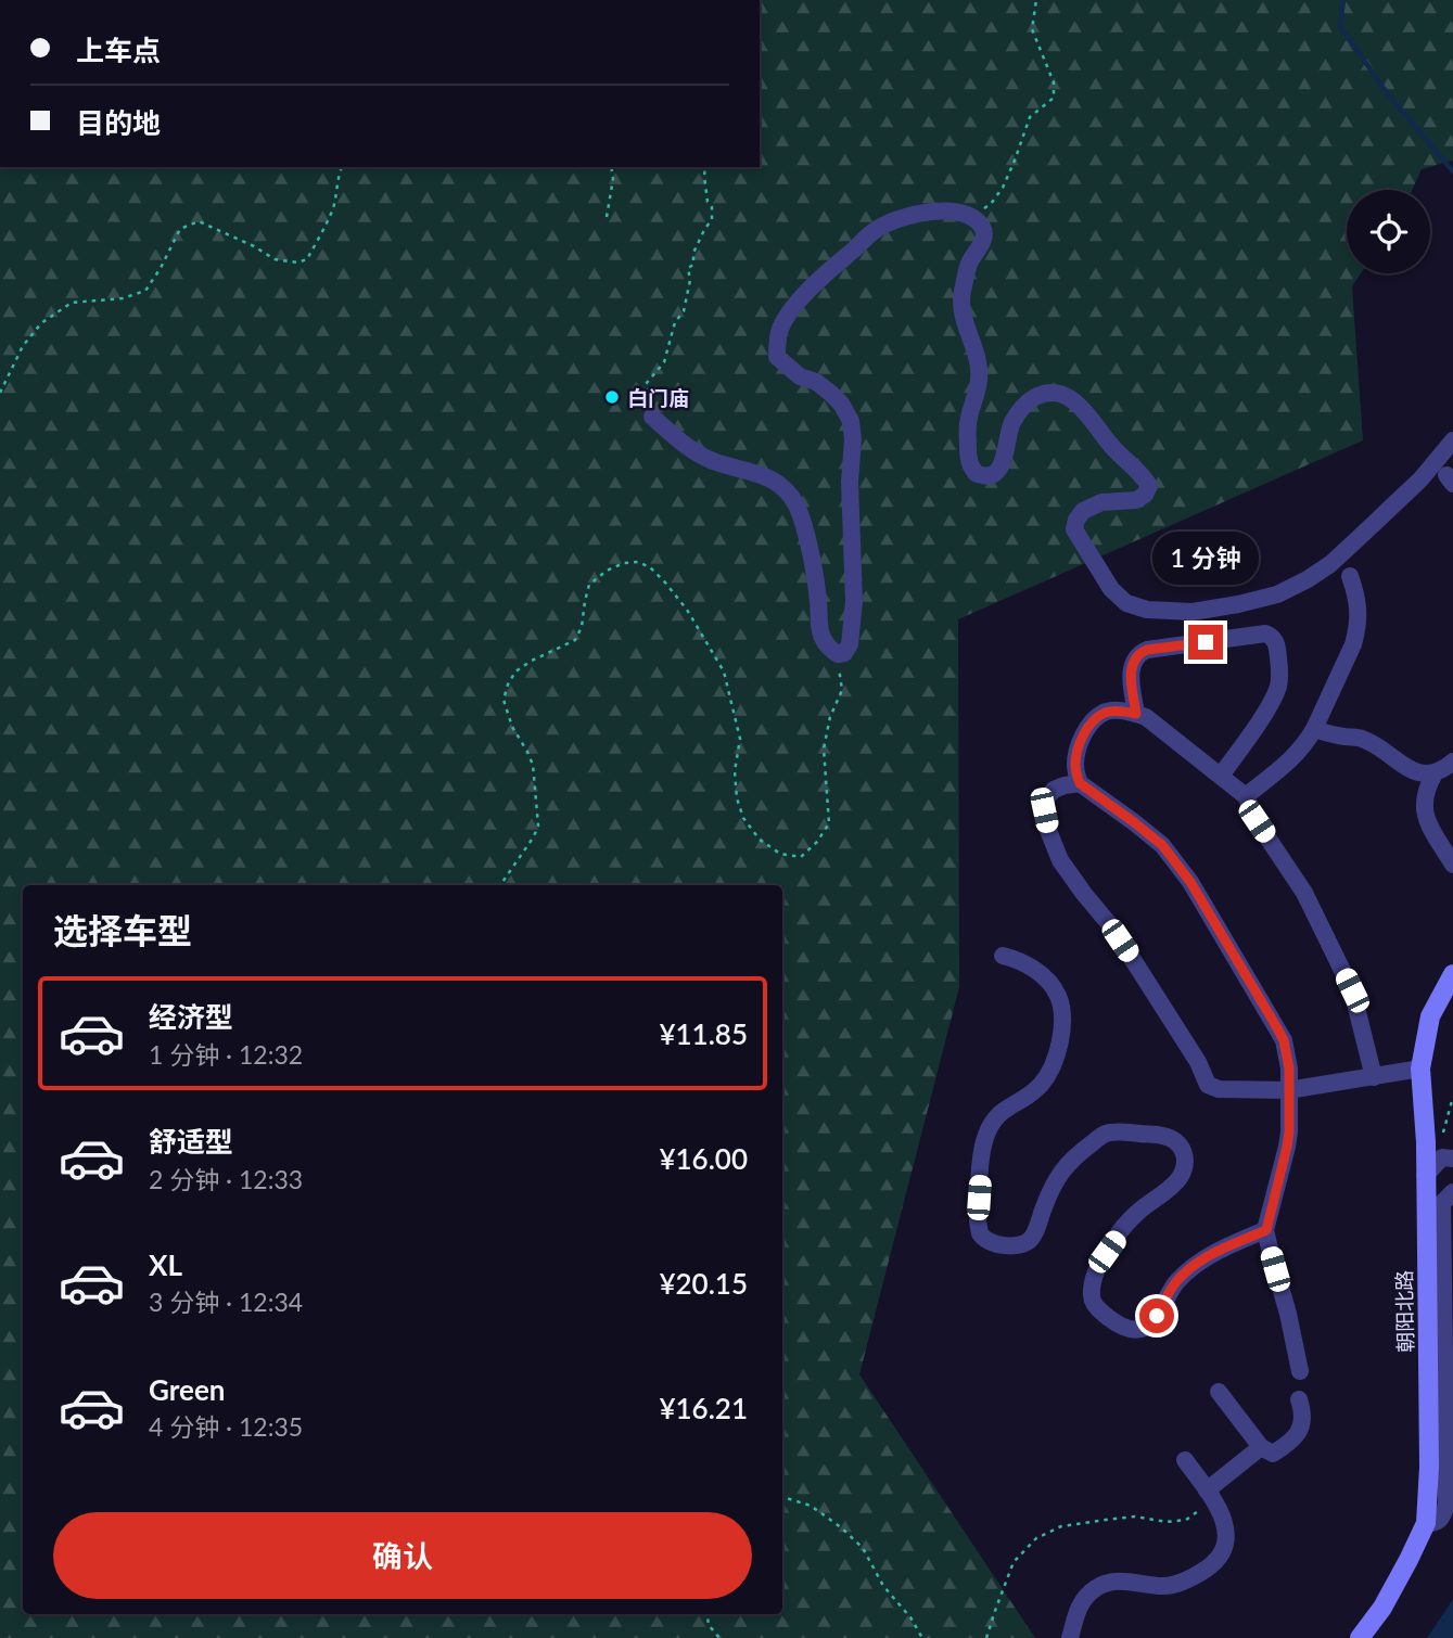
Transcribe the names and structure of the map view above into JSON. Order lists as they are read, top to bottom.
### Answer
{
  "streets": {
    "main road": ["朝阳北路"]
  },
  "places": ["白门庙"],
  "page": {
    "banner": ["上车点", "目的地"],
    "bubble": "1 分钟",
    "heading": "选择车型",
    "list": [
      {
        "name": "经济型",
        "note": "1 分钟 · 12:32",
        "value": "¥11.85"
      },
      {
        "name": "舒适型",
        "note": "2 分钟 · 12:33",
        "value": "¥16.00"
      },
      {
        "name": "XL",
        "note": "3 分钟 · 12:34",
        "value": "¥20.15"
      },
      {
        "name": "Green",
        "note": "4 分钟 · 12:35",
        "value": "¥16.21"
      }
    ],
    "buttons": "确认"
  }
}
